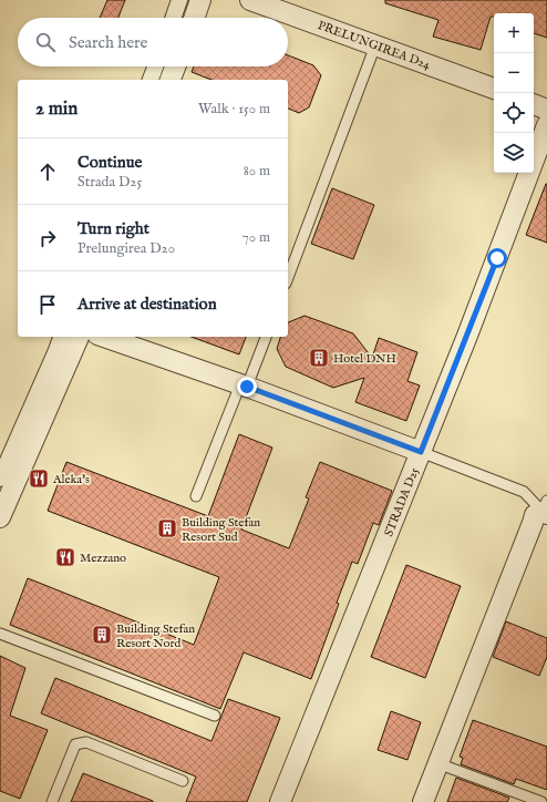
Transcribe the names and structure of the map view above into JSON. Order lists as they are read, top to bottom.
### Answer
{
  "streets": {
    "street": ["PRELUNGIREA D24", "STRADA D25"]
  },
  "places": {
    "building": ["Hotel DNH", "Building Stefan Resort Sud", "Building Stefan Resort Nord"],
    "restaurant": ["Aleka's", "Mezzano"]
  },
  "page": {
    "map_buttons": ["+", "−"],
    "search": "Search here",
    "heading": ["2 min", "Walk · 150 m"],
    "list": [
      ["Continue", "Strada D25", "80 m"],
      ["Turn right", "Prelungirea D20", "70 m"],
      "Arrive at destination"
    ]
  }
}
